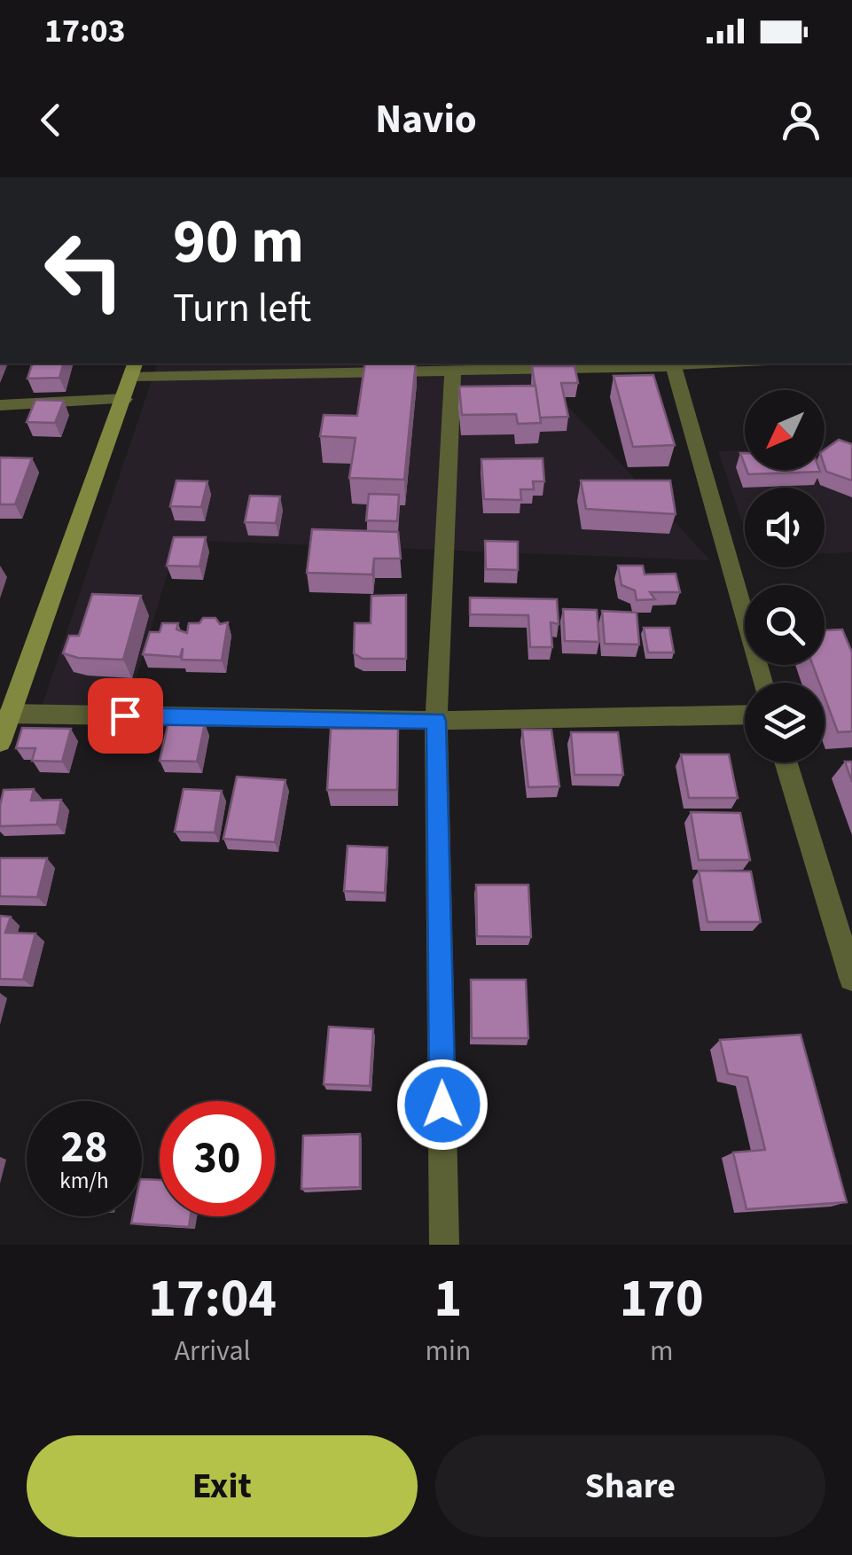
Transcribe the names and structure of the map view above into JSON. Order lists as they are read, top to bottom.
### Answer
{
  "north": "bottom left",
  "page": {
    "status": "17:03",
    "header": "Navio",
    "turn": ["90 m", "Turn left"],
    "speed": "28 km/h",
    "limit": "30",
    "eta": [
      "17:04",
      "Arrival",
      "1",
      "min",
      "170",
      "m"
    ],
    "buttons": ["Exit", "Share"]
  }
}
